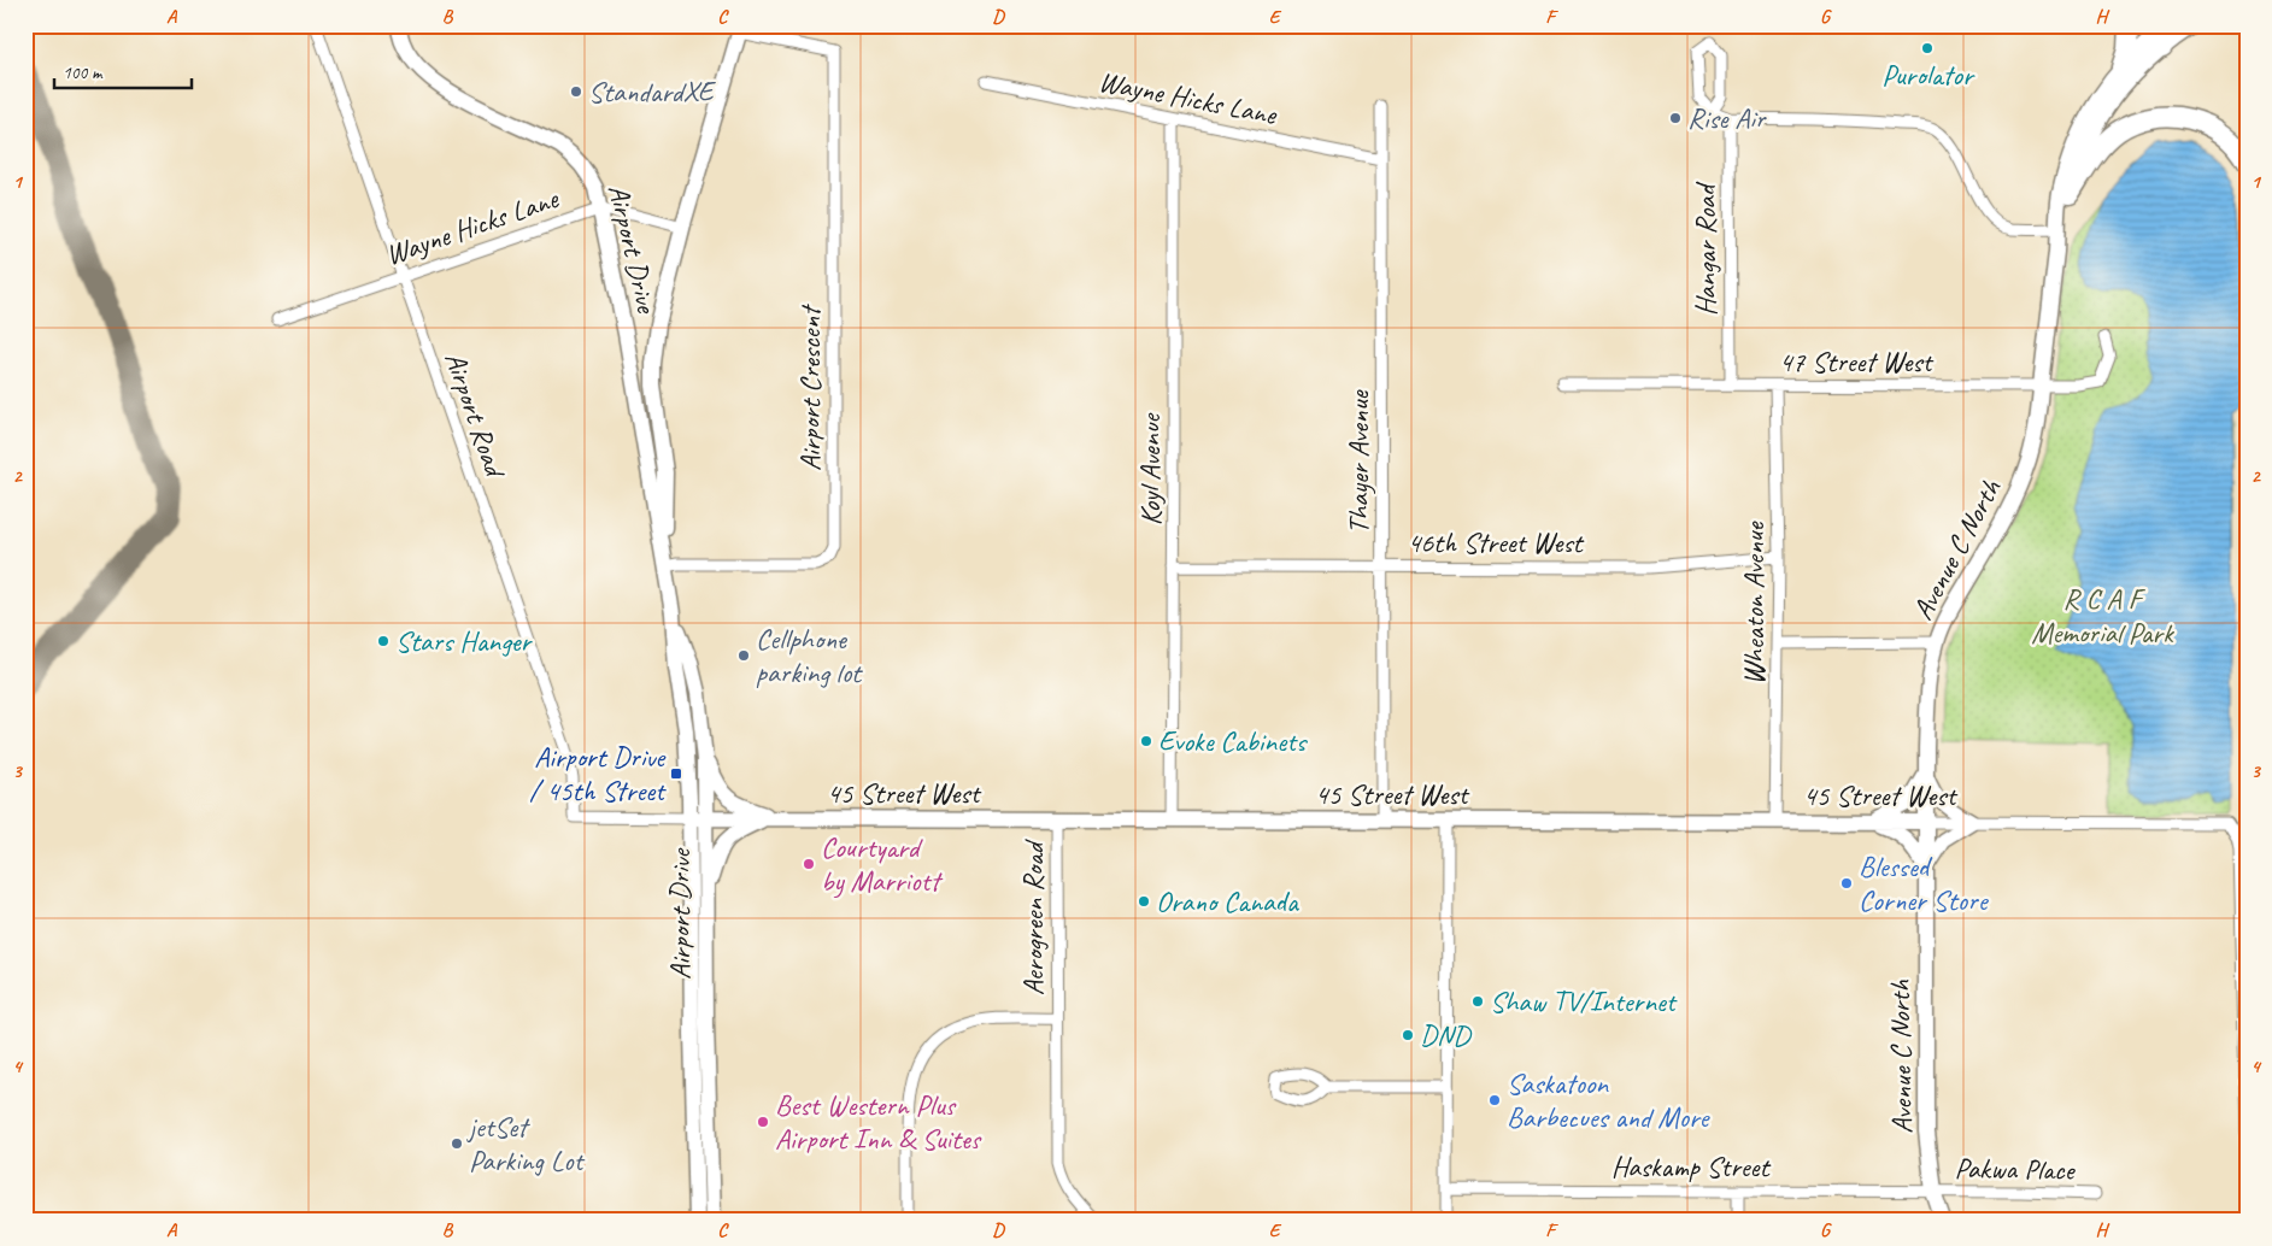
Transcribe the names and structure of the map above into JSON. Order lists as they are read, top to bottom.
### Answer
{
  "streets": {
    "main road": ["Airport Drive", "Avenue C North", "45 Street West"],
    "street": [
      "Wayne Hicks Lane",
      "Hangar Road",
      "47 Street West",
      "Airport Crescent",
      "Airport Road",
      "Thayer Avenue",
      "Koyl Avenue",
      "46th Street West",
      "Wheaton Avenue",
      "Aerogreen Road",
      "Haskamp Street",
      "Pakwa Place"
    ]
  },
  "crossings": [
    ["Wayne Hicks Lane", "Airport Drive"],
    ["Wayne Hicks Lane", "Airport Road"],
    ["Wayne Hicks Lane", "Thayer Avenue"],
    ["Wayne Hicks Lane", "Koyl Avenue"],
    ["Airport Drive", "Airport Crescent"],
    ["Airport Drive", "45 Street West"],
    ["Hangar Road", "47 Street West"],
    ["47 Street West", "Avenue C North"],
    ["47 Street West", "Wheaton Avenue"],
    ["Airport Road", "45 Street West"],
    ["Thayer Avenue", "46th Street West"],
    ["Thayer Avenue", "45 Street West"],
    ["Koyl Avenue", "46th Street West"],
    ["Koyl Avenue", "45 Street West"],
    ["46th Street West", "Wheaton Avenue"],
    ["Avenue C North", "45 Street West"],
    ["Avenue C North", "Haskamp Street"],
    ["Avenue C North", "Pakwa Place"],
    ["Wheaton Avenue", "45 Street West"],
    ["45 Street West", "Aerogreen Road"],
    ["Haskamp Street", "Pakwa Place"]
  ],
  "parks": ["R C A F Memorial Park"],
  "places": {
    "other": [
      "Purolator",
      "StandardXE",
      "Rise Air",
      "Stars Hanger",
      "Cellphone parking lot",
      "Evoke Cabinets",
      "Courtyard by Marriott",
      "Blessed Corner Store",
      "Orano Canada",
      "Shaw TV/Internet",
      "DND",
      "Saskatoon Barbecues and More",
      "Best Western Plus Airport Inn & Suites",
      "jetSet Parking Lot"
    ],
    "transit": ["Airport Drive / 45th Street"]
  },
  "scale_bar": "100 m",
  "grid": {
    "columns": [
      "A",
      "B",
      "C",
      "D",
      "E",
      "F",
      "G",
      "H"
    ],
    "rows": [
      "1",
      "2",
      "3",
      "4"
    ]
  }
}
